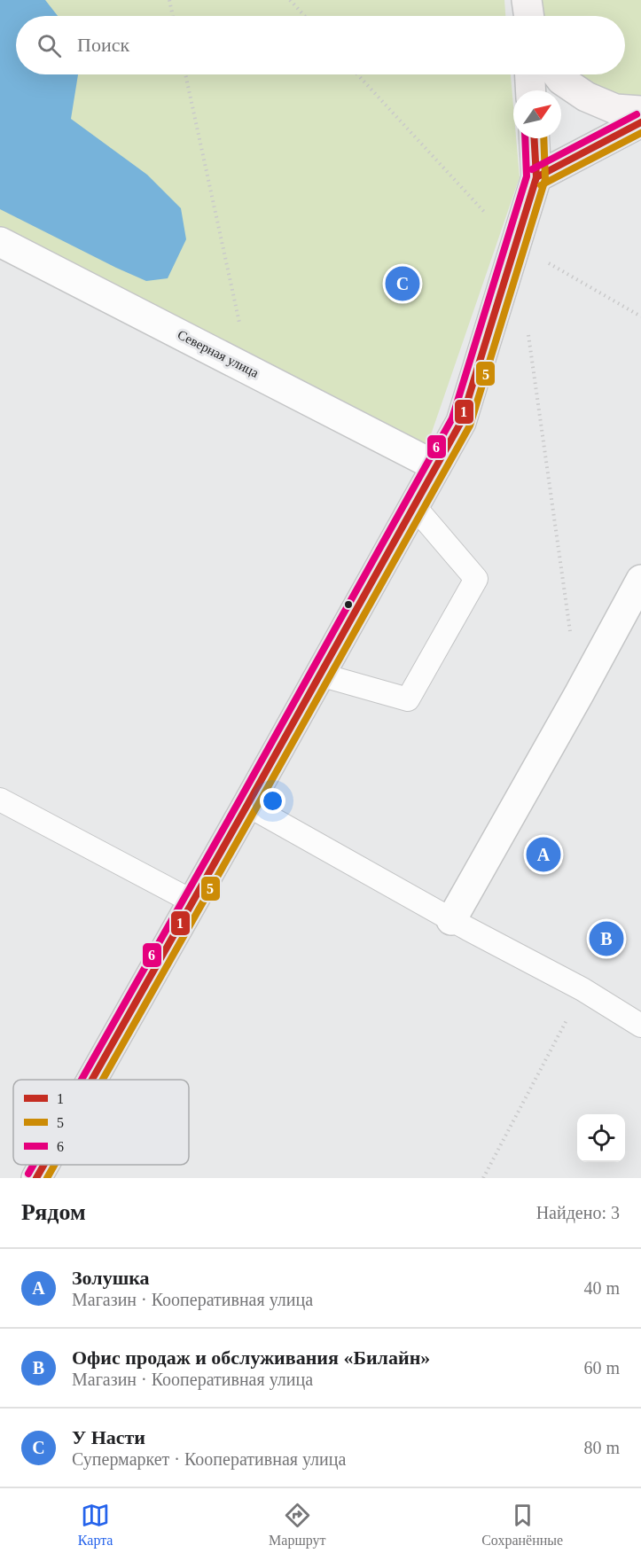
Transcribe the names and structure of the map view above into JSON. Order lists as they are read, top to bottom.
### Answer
{
  "streets": {
    "street": ["Северная улица"]
  },
  "lines": ["transit line 6", "transit line 1", "transit line 5"],
  "legend": ["1", "5", "6"],
  "north": "top right",
  "page": {
    "search": "Поиск",
    "pins": ["C", "A", "B"],
    "heading": ["Рядом", "Найдено: 3"],
    "list": [
      {
        "mark": "A",
        "name": "Золушка",
        "note": "Магазин · Кооперативная улица",
        "value": "40 m"
      },
      {
        "mark": "B",
        "name": "Офис продаж и обслуживания «Билайн»",
        "note": "Магазин · Кооперативная улица",
        "value": "60 m"
      },
      {
        "mark": "C",
        "name": "У Насти",
        "note": "Супермаркет · Кооперативная улица",
        "value": "80 m"
      }
    ],
    "nav": ["Карта", "Маршрут", "Сохранённые"]
  }
}
